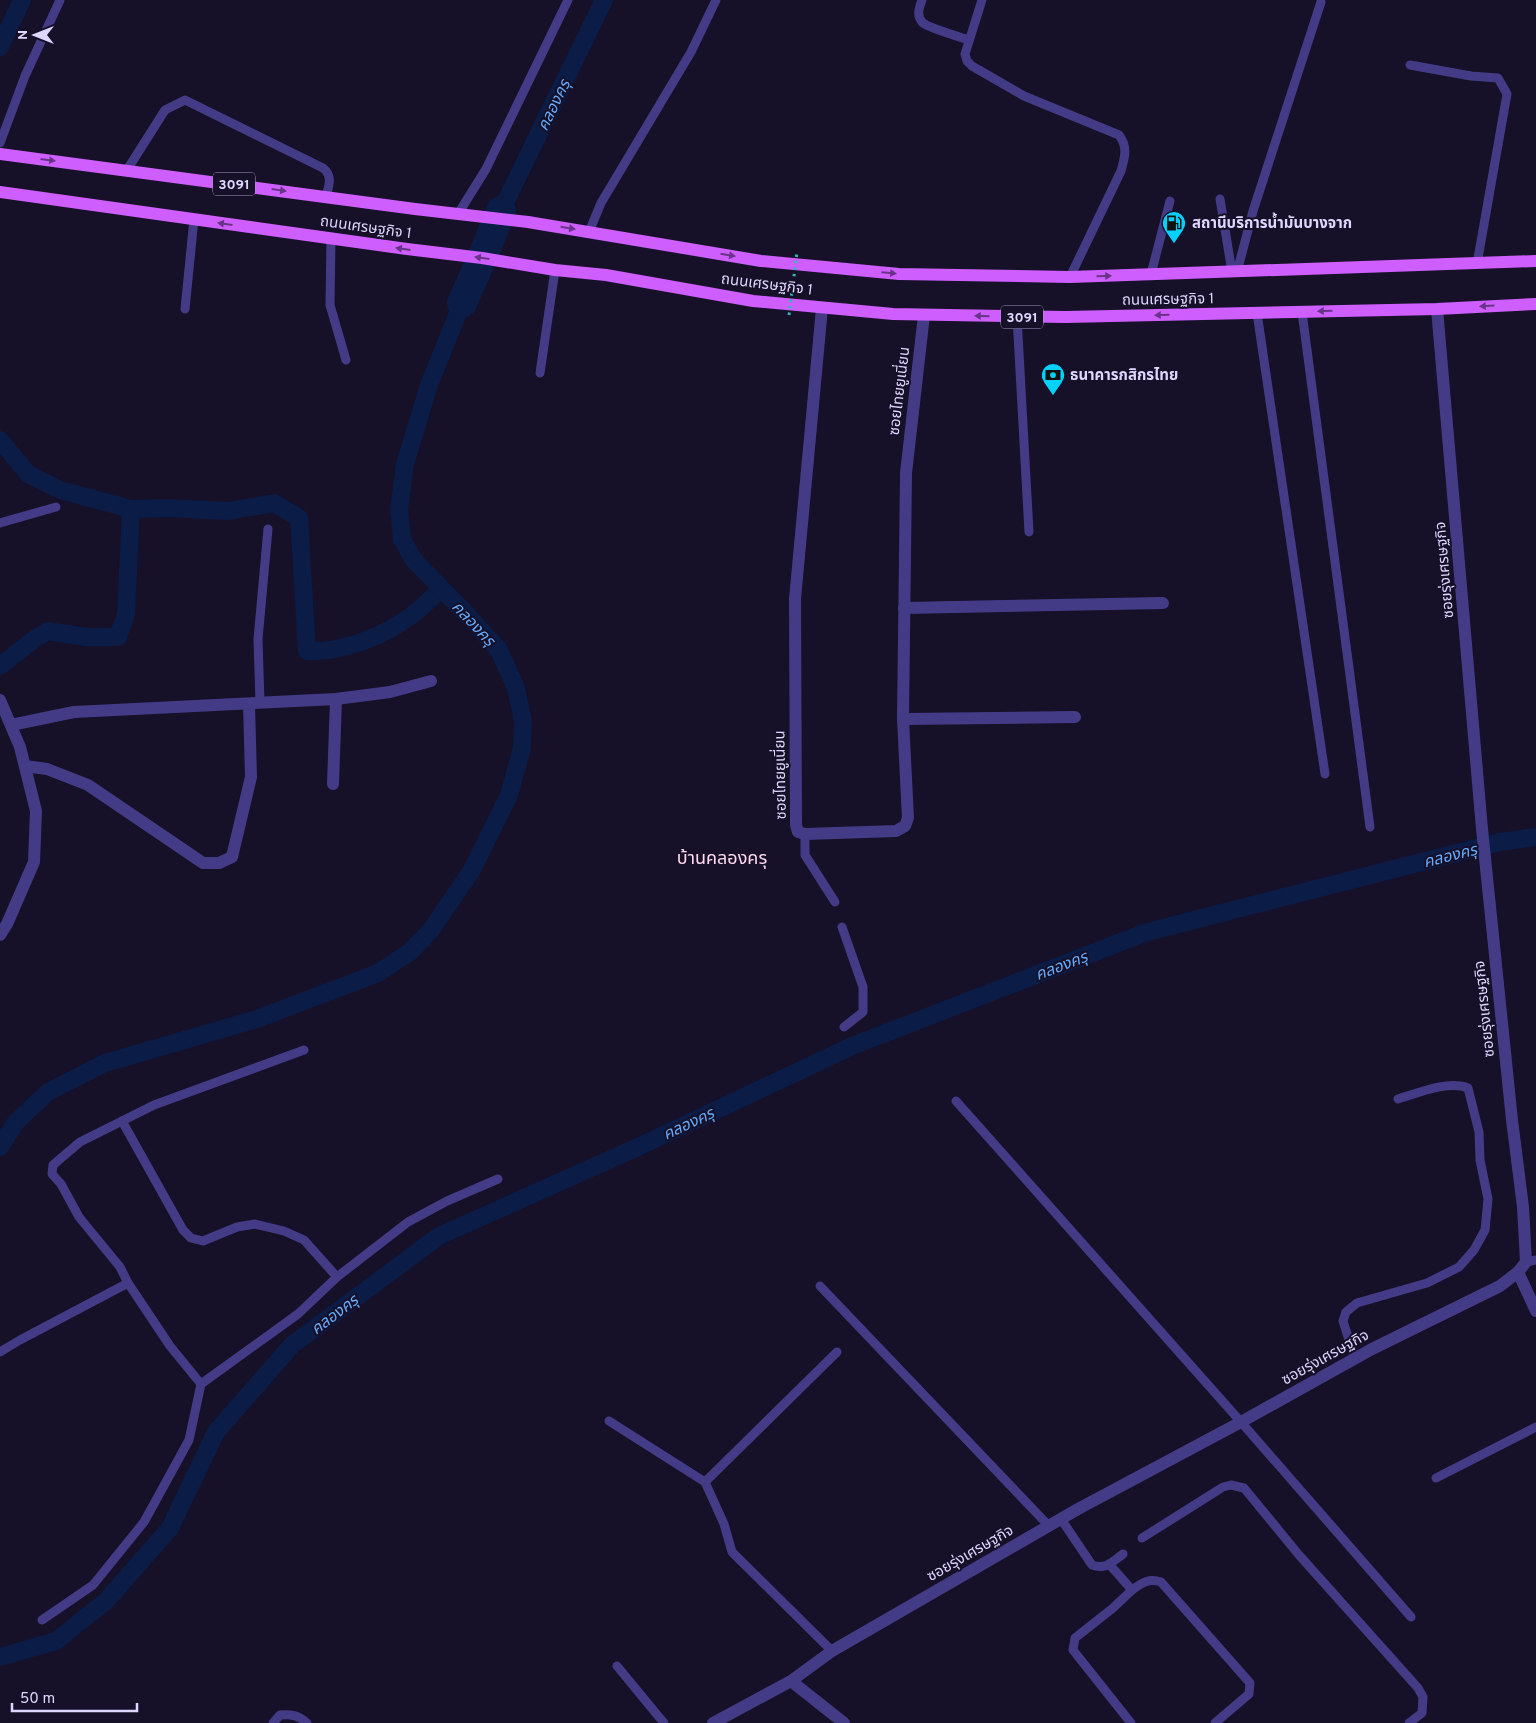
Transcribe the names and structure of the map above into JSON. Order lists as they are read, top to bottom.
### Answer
{
  "streets": {
    "main road": ["3091", "ถนนเศรษฐกิจ 1"],
    "street": ["ซอยไทยยูเนี่ยน", "ซอยรุ่งเศรษฐกิจ"]
  },
  "crossings": [
    ["ถนนเศรษฐกิจ 1", "ซอยไทยยูเนี่ยน"],
    ["ถนนเศรษฐกิจ 1", "ซอยรุ่งเศรษฐกิจ"]
  ],
  "districts": ["บ้านคลองครุ"],
  "water": ["คลองครุ"],
  "places": {
    "fuel station": ["สถานีบริการน้ำมันบางจาก"],
    "bank": ["ธนาคารกสิกรไทย"]
  },
  "scale_bar": "50 m",
  "north": "left"
}
